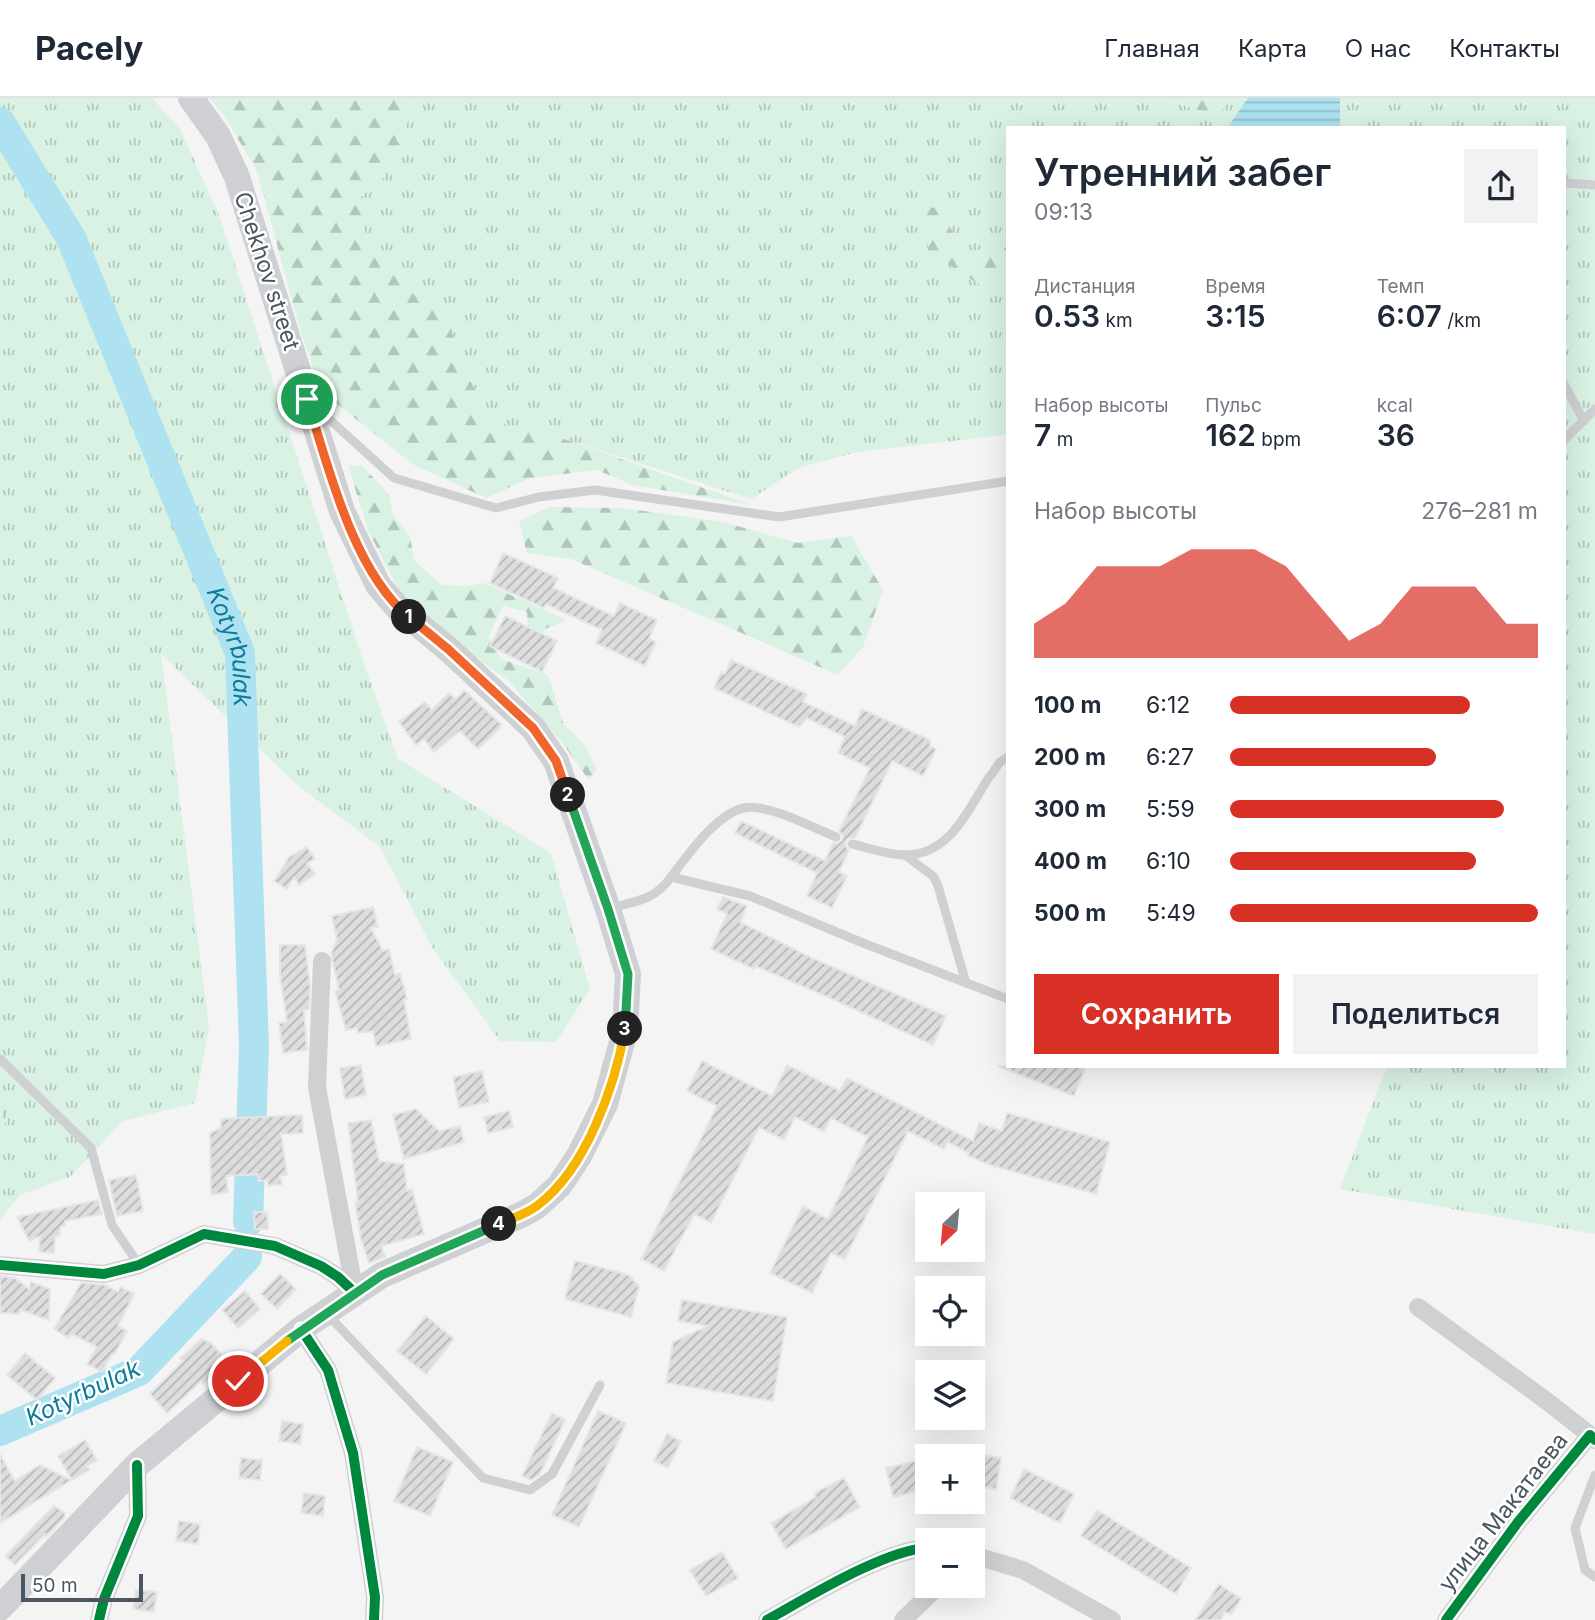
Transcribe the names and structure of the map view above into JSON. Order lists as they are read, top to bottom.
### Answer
{
  "streets": {
    "main road": ["Chekhov street"],
    "street": ["улица Макатаева"]
  },
  "water": ["Kotyrbulak"],
  "scale_bar": "50 m",
  "north": "bottom left",
  "page": {
    "header": "Pacely",
    "nav": [
      "Главная",
      "Карта",
      "О нас",
      "Контакты"
    ],
    "heading": ["Утренний забег", "09:13"],
    "stats": [
      ["Дистанция", "0.53 km"],
      ["Время", "3:15"],
      ["Темп", "6:07 /km"],
      ["Набор высоты", "7 m"],
      ["Пульс", "162 bpm"],
      ["kcal", "36"]
    ],
    "chart": ["Набор высоты", "276–281 m"],
    "pins": [
      "1",
      "2",
      "3",
      "4"
    ],
    "list": [
      {
        "name": "100 m",
        "note": "6:12"
      },
      {
        "name": "200 m",
        "note": "6:27"
      },
      {
        "name": "300 m",
        "note": "5:59"
      },
      {
        "name": "400 m",
        "note": "6:10"
      },
      {
        "name": "500 m",
        "note": "5:49"
      }
    ],
    "buttons": ["Сохранить", "Поделиться"],
    "map_buttons": ["+", "−"],
    "scale": "50 m"
  }
}
